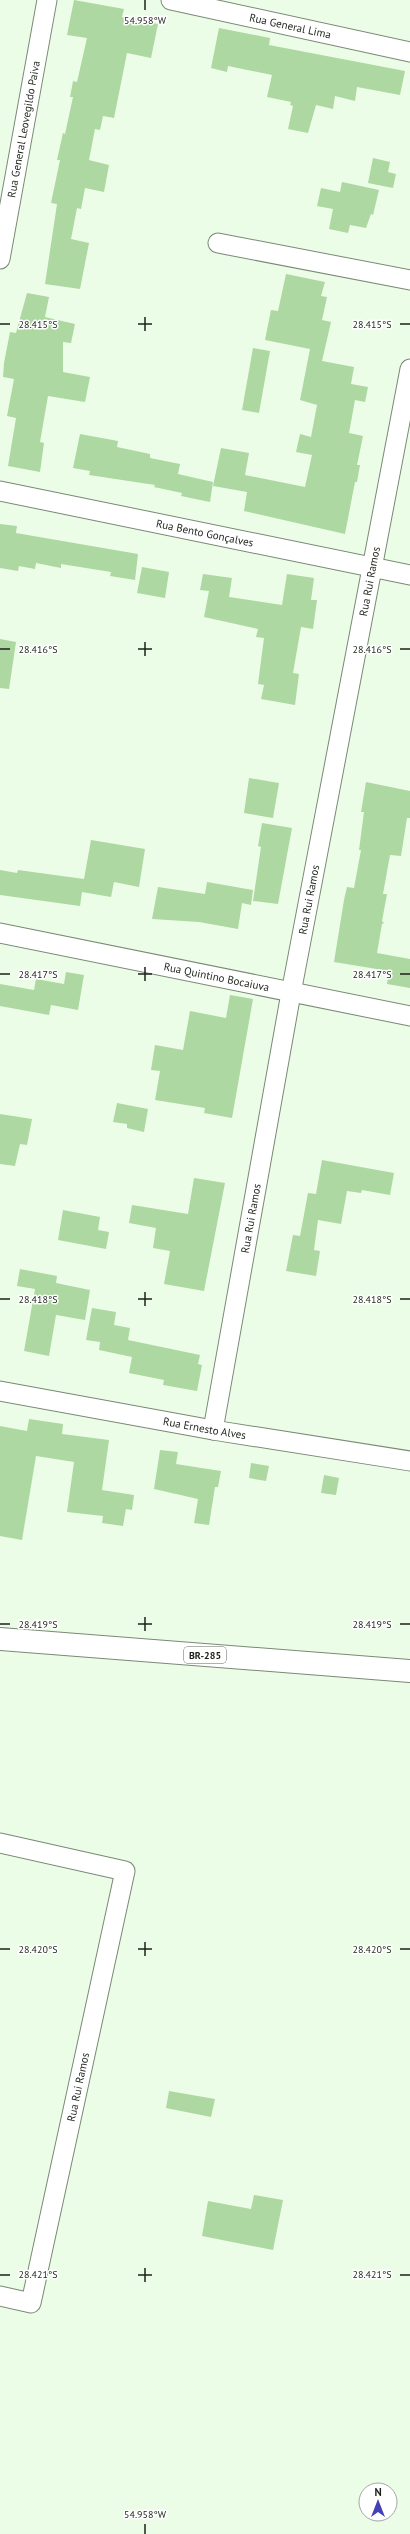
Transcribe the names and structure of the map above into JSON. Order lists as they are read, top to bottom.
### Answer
{
  "streets": {
    "highway": ["BR-285"],
    "street": [
      "Rua General Lima",
      "Rua General Leovegildo Paiva",
      "Rua Bento Gonçalves",
      "Rua Rui Ramos",
      "Rua Quintino Bocaiuva",
      "Rua Ernesto Alves"
    ]
  },
  "crossings": [
    ["Rua Bento Gonçalves", "Rua Rui Ramos"],
    ["Rua Rui Ramos", "Rua Quintino Bocaiuva"],
    ["Rua Rui Ramos", "Rua Ernesto Alves"]
  ],
  "north": "top",
  "coordinates": [
    "54.958°W",
    "28.415°S",
    "28.416°S",
    "28.417°S",
    "28.418°S",
    "28.419°S",
    "28.420°S",
    "28.421°S"
  ]
}
